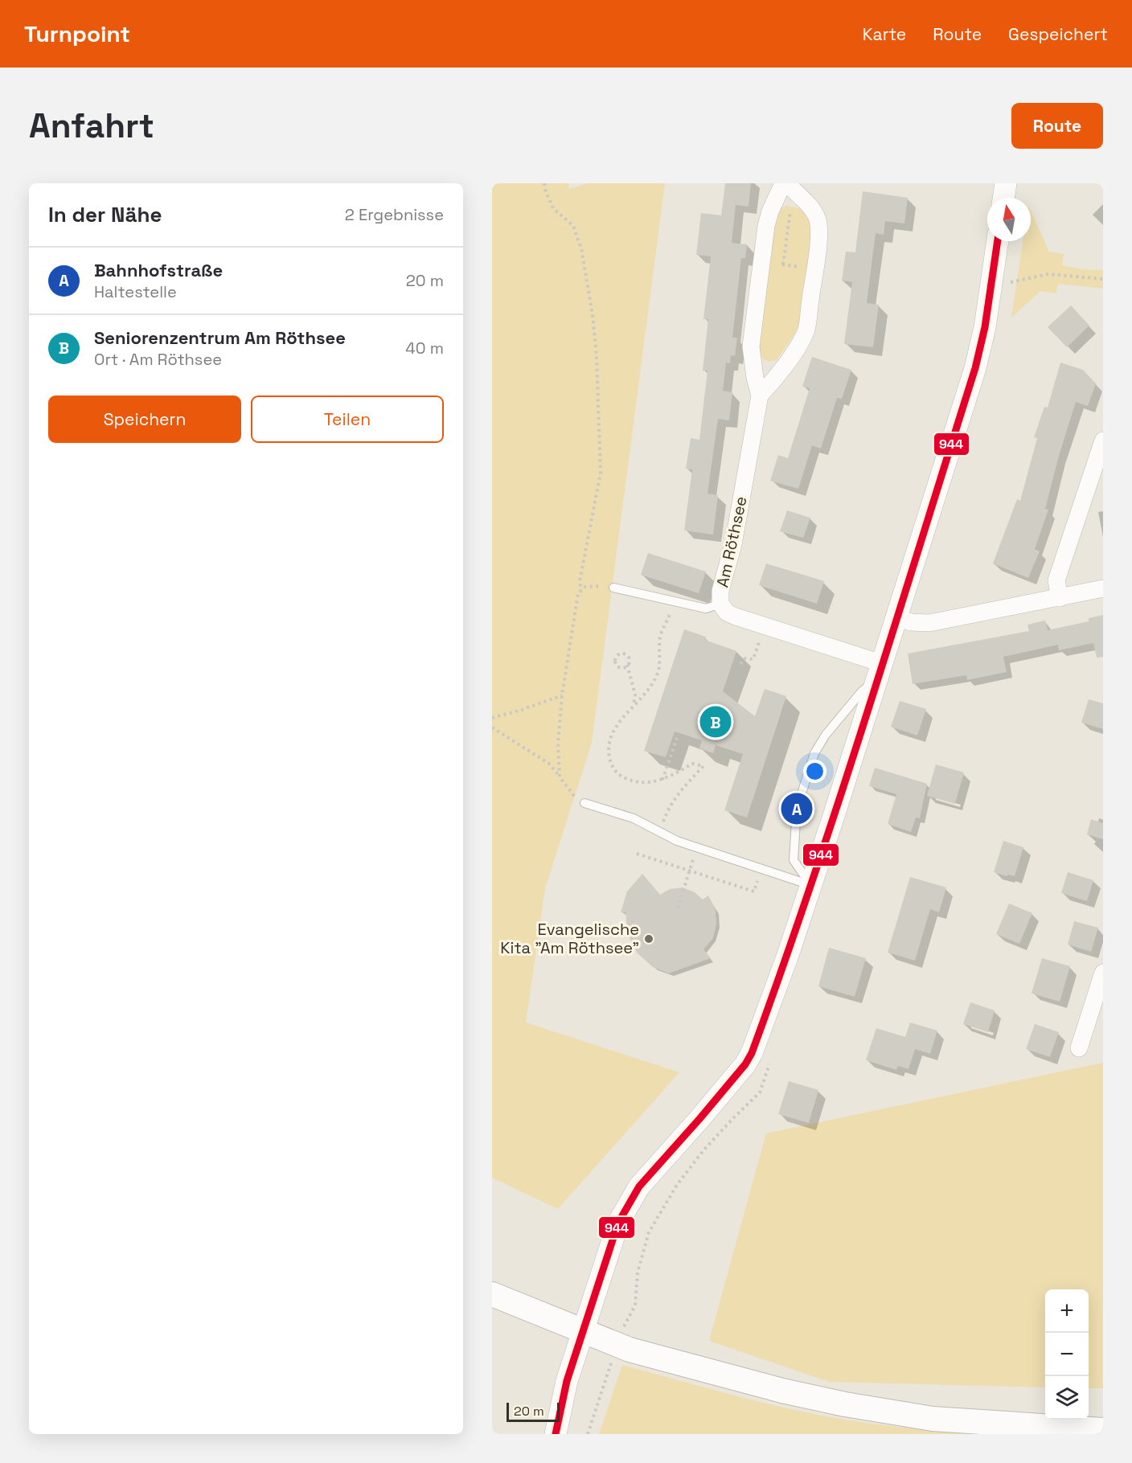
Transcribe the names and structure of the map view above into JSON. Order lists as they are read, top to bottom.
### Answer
{
  "streets": {
    "street": ["Am Röthsee"]
  },
  "places": ["Evangelische Kita \"Am Röthsee\""],
  "lines": ["transit line 944"],
  "scale_bar": "20 m",
  "north": "top",
  "page": {
    "header": "Turnpoint",
    "nav": ["Karte", "Route", "Gespeichert"],
    "buttons": [
      "Route",
      ["Speichern", "Teilen"]
    ],
    "title": "Anfahrt",
    "heading": ["In der Nähe", "2 Ergebnisse"],
    "list": [
      {
        "mark": "A",
        "name": "Bahnhofstraße",
        "note": "Haltestelle",
        "value": "20 m"
      },
      {
        "mark": "B",
        "name": "Seniorenzentrum Am Röthsee",
        "note": "Ort · Am Röthsee",
        "value": "40 m"
      }
    ],
    "pins": ["B", "A"],
    "map_buttons": ["+", "−"],
    "scale": "20 m"
  }
}
